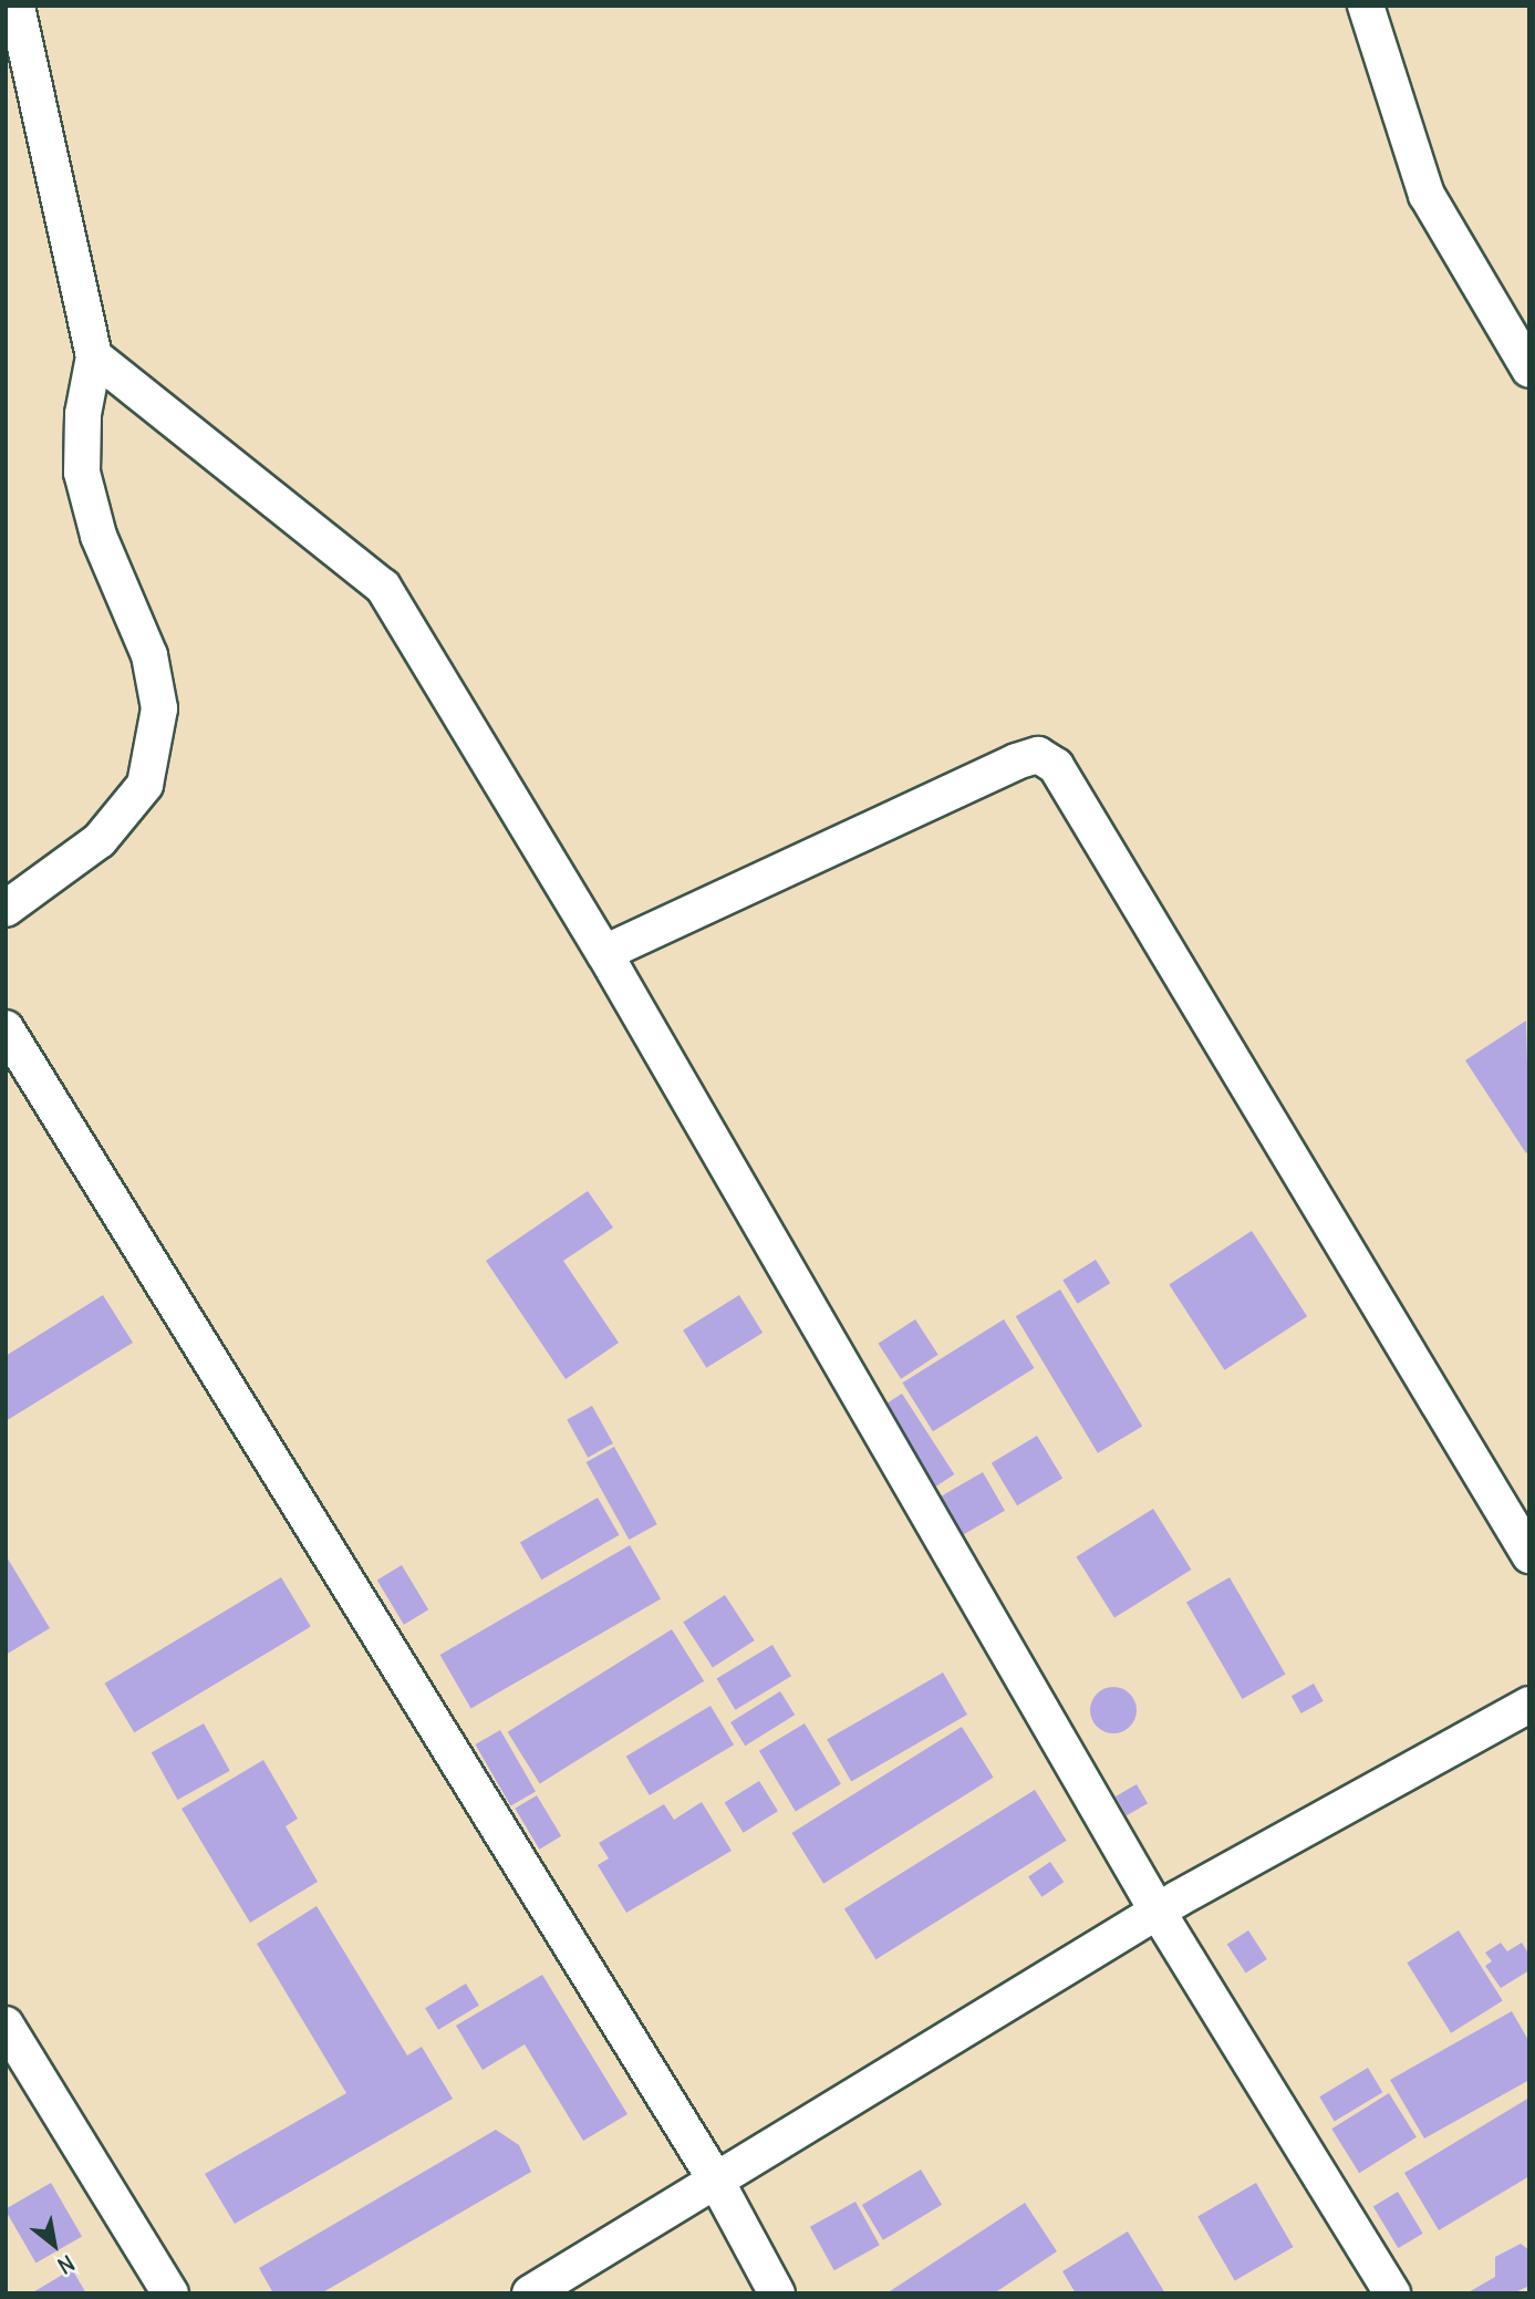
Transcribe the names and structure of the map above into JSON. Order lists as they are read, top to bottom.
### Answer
{
  "north": "bottom right"
}
